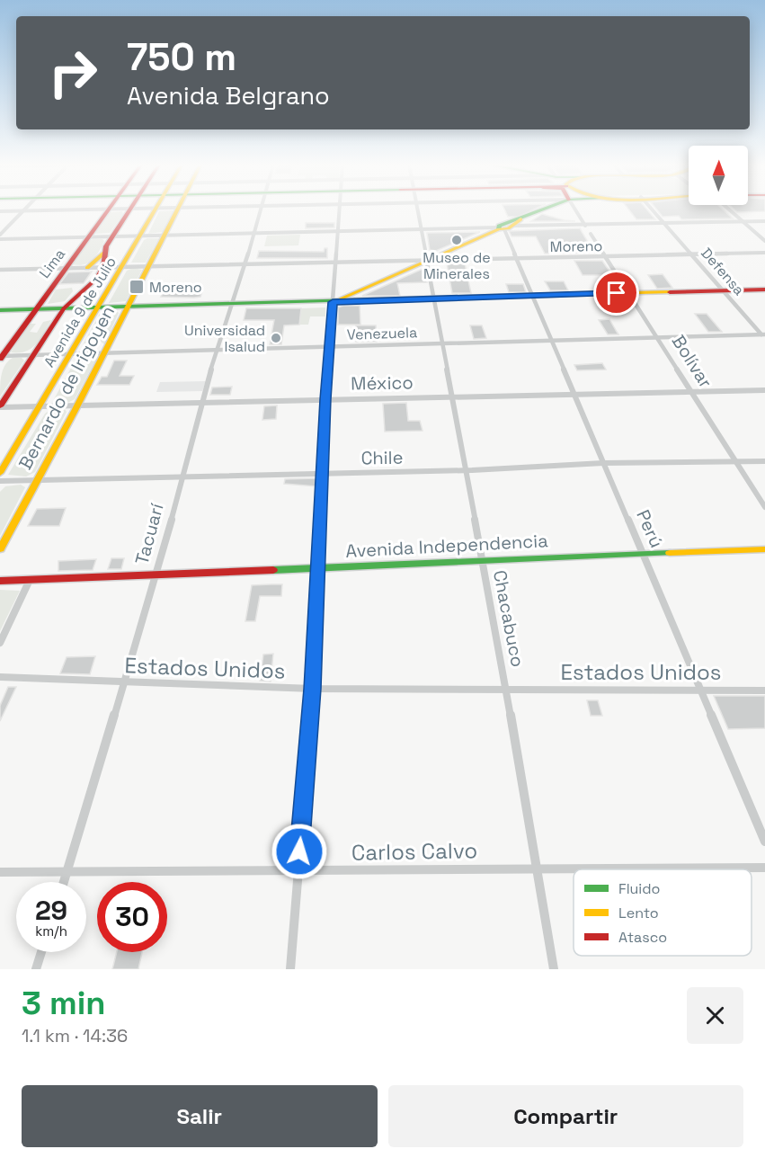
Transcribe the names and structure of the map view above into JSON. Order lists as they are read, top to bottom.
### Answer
{
  "streets": {
    "main road": [
      "Lima",
      "Avenida 9 de Julio",
      "Bernardo de Irigoyen",
      "Avenida Independencia"
    ],
    "street": [
      "Moreno",
      "Defensa",
      "Venezuela",
      "Bolívar",
      "México",
      "Chile",
      "Perú",
      "Tacuarí",
      "Chacabuco",
      "Estados Unidos",
      "Carlos Calvo"
    ]
  },
  "crossings": [
    ["Moreno", "Lima"],
    ["Moreno", "Defensa"],
    ["Moreno", "Avenida 9 de Julio"],
    ["Moreno", "Bolívar"],
    ["Moreno", "Bernardo de Irigoyen"],
    ["Moreno", "Perú"],
    ["Moreno", "Tacuarí"],
    ["Moreno", "Chacabuco"],
    ["Lima", "Venezuela"],
    ["Defensa", "Venezuela"],
    ["Avenida 9 de Julio", "Venezuela"],
    ["Avenida 9 de Julio", "México"],
    ["Venezuela", "Bolívar"],
    ["Venezuela", "Bernardo de Irigoyen"],
    ["Venezuela", "Perú"],
    ["Venezuela", "Tacuarí"],
    ["Venezuela", "Chacabuco"],
    ["Bolívar", "México"],
    ["Bolívar", "Chile"],
    ["México", "Bernardo de Irigoyen"],
    ["México", "Perú"],
    ["México", "Tacuarí"],
    ["México", "Chacabuco"],
    ["Bernardo de Irigoyen", "Chile"],
    ["Chile", "Perú"],
    ["Chile", "Tacuarí"],
    ["Chile", "Chacabuco"],
    ["Perú", "Avenida Independencia"],
    ["Perú", "Estados Unidos"],
    ["Tacuarí", "Avenida Independencia"],
    ["Tacuarí", "Estados Unidos"],
    ["Tacuarí", "Carlos Calvo"],
    ["Avenida Independencia", "Chacabuco"],
    ["Chacabuco", "Estados Unidos"],
    ["Chacabuco", "Carlos Calvo"]
  ],
  "places": {
    "other": ["Museo de Minerales", "Universidad Isalud"],
    "transit": ["Moreno"]
  },
  "legend": ["Fluido", "Lento", "Atasco"],
  "north": "top",
  "page": {
    "turn": ["750 m", "Avenida Belgrano"],
    "speed": "29 km/h",
    "limit": "30",
    "heading": ["3 min", "1.1 km · 14:36"],
    "buttons": ["Salir", "Compartir"]
  }
}
